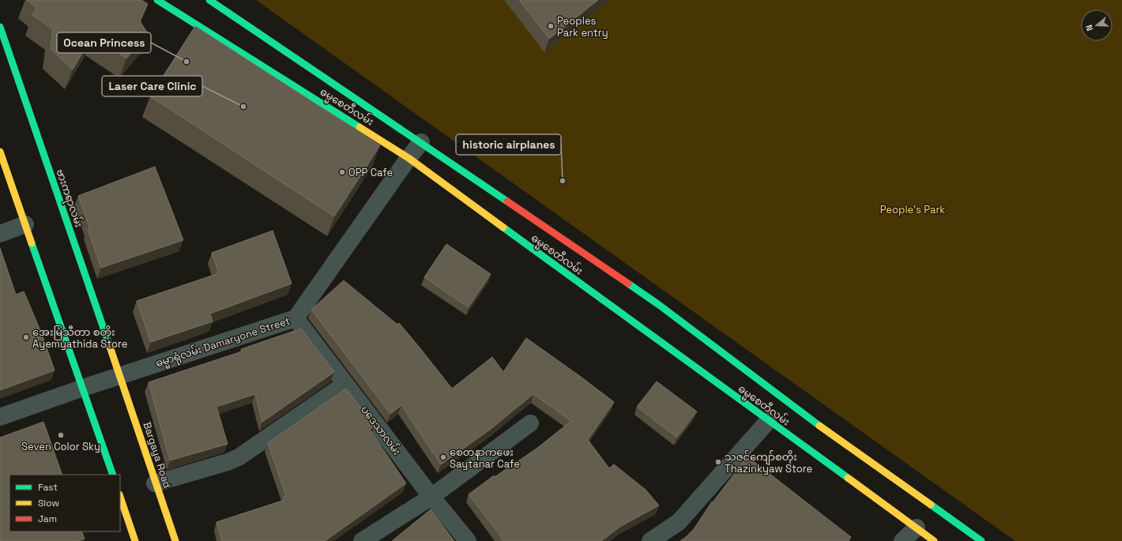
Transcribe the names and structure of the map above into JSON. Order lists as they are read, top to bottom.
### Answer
{
  "streets": {
    "main road": ["ဓမ္မစေတီလမ်း", "ဗားကရာလမ်း", "Bargaya Road"],
    "street": ["ဓမ္မာရုံလမ်း Damaryone Street", "ပဒေသာလမ်း"]
  },
  "crossings": [
    ["ဓမ္မစေတီလမ်း", "ဓမ္မာရုံလမ်း Damaryone Street"],
    ["ဗားကရာလမ်း", "ဓမ္မာရုံလမ်း Damaryone Street"],
    ["ဗားကရာလမ်း", "Bargaya Road"],
    ["ဓမ္မာရုံလမ်း Damaryone Street", "ပဒေသာလမ်း"],
    ["ဓမ္မာရုံလမ်း Damaryone Street", "Bargaya Road"]
  ],
  "parks": ["People's Park"],
  "places": [
    "Peoples Park entry",
    "Ocean Princess",
    "Laser Care Clinic",
    "OPP Cafe",
    "historic airplanes",
    "အေးမြသီတာ စတိုး Ayemyathida Store",
    "Seven Color Sky",
    "စေတနာကဖေး Saytanar Cafe",
    "သဇင်ကျော်စတိုး Thazinkyaw Store"
  ],
  "legend": ["Fast", "Slow", "Jam"],
  "north": "left"
}
